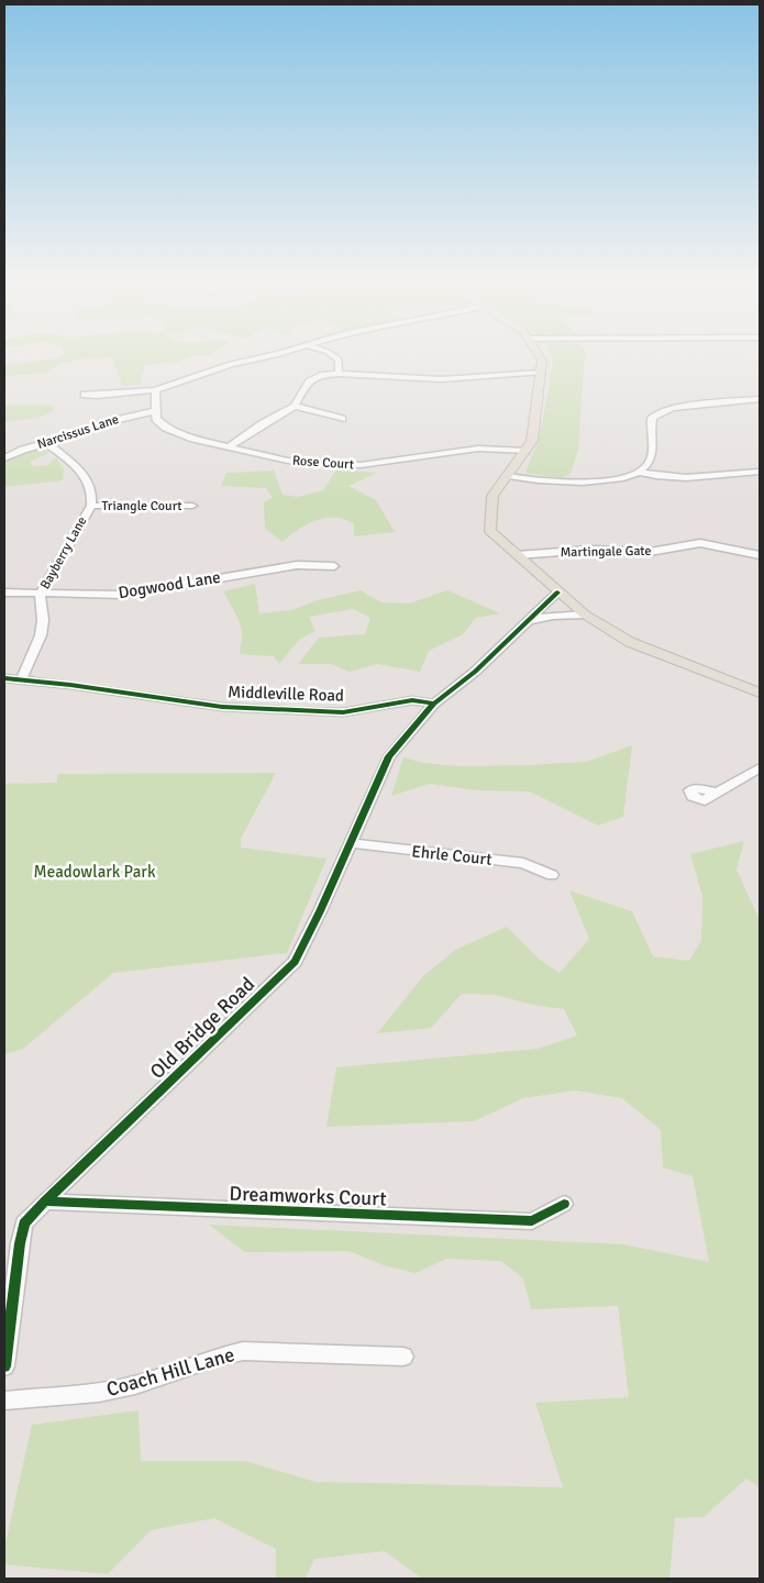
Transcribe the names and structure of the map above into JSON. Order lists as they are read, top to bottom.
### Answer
{
  "streets": {
    "street": [
      "Narcissus Lane",
      "Rose Court",
      "Triangle Court",
      "Martingale Gate",
      "Bayberry Lane",
      "Dogwood Lane",
      "Middleville Road",
      "Ehrle Court",
      "Old Bridge Road",
      "Dreamworks Court",
      "Coach Hill Lane"
    ]
  },
  "crossings": [
    ["Narcissus Lane", "Rose Court"],
    ["Narcissus Lane", "Bayberry Lane"],
    ["Triangle Court", "Bayberry Lane"],
    ["Bayberry Lane", "Dogwood Lane"],
    ["Bayberry Lane", "Middleville Road"],
    ["Middleville Road", "Old Bridge Road"],
    ["Ehrle Court", "Old Bridge Road"],
    ["Old Bridge Road", "Dreamworks Court"]
  ],
  "parks": ["Meadowlark Park"]
}
